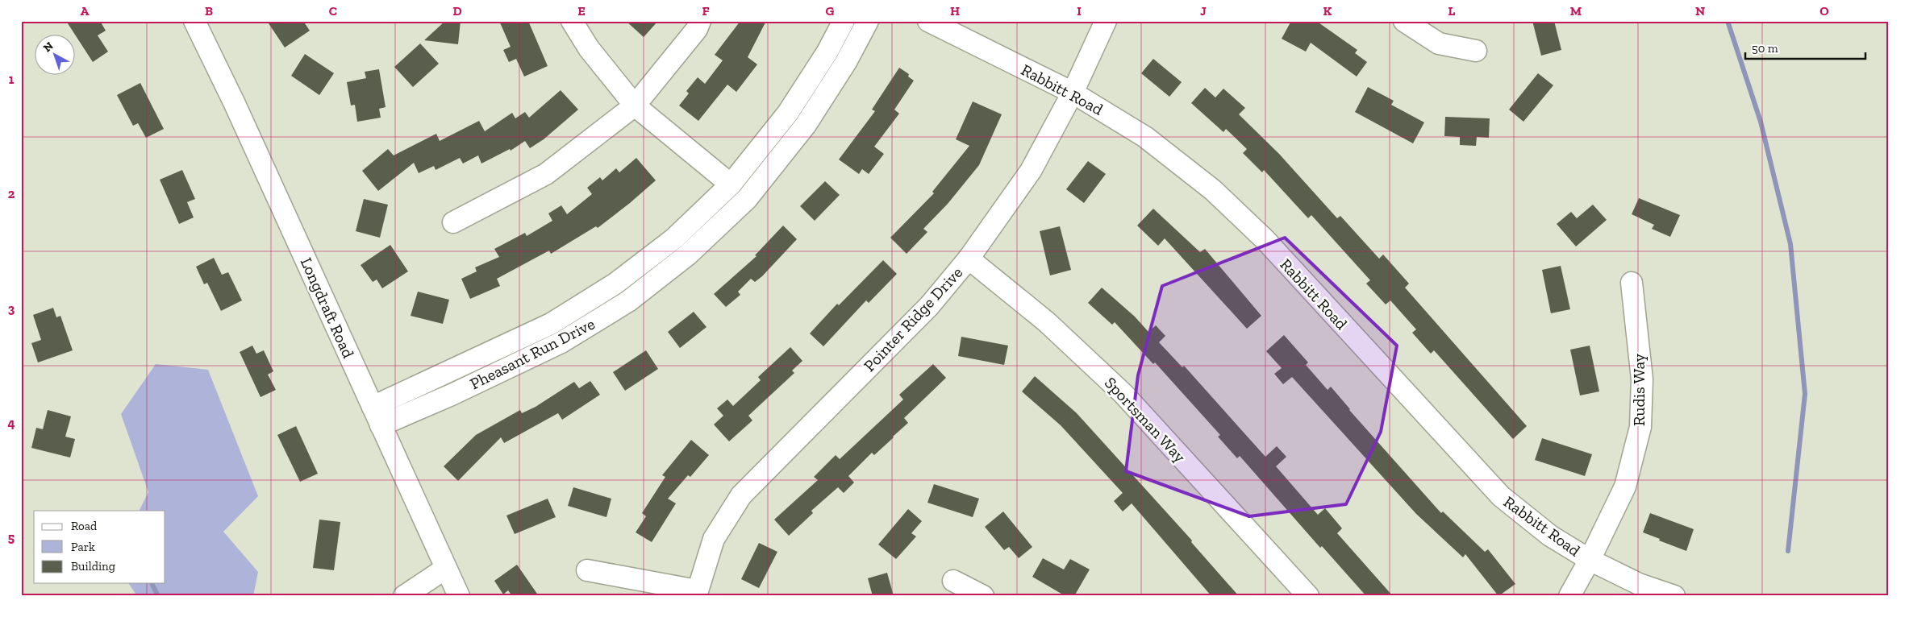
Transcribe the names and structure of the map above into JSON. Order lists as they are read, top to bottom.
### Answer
{
  "streets": {
    "street": [
      "Rabbitt Road",
      "Longdraft Road",
      "Pointer Ridge Drive",
      "Pheasant Run Drive",
      "Rudis Way",
      "Sportsman Way"
    ]
  },
  "crossings": [
    ["Rabbitt Road", "Pointer Ridge Drive"],
    ["Rabbitt Road", "Rudis Way"],
    ["Longdraft Road", "Pheasant Run Drive"],
    ["Pointer Ridge Drive", "Sportsman Way"]
  ],
  "legend": ["Road", "Park", "Building"],
  "scale_bar": "50 m",
  "north": "top left",
  "grid": {
    "columns": [
      "A",
      "B",
      "C",
      "D",
      "E",
      "F",
      "G",
      "H",
      "I",
      "J",
      "K",
      "L",
      "M",
      "N",
      "O"
    ],
    "rows": [
      "1",
      "2",
      "3",
      "4",
      "5"
    ]
  }
}
